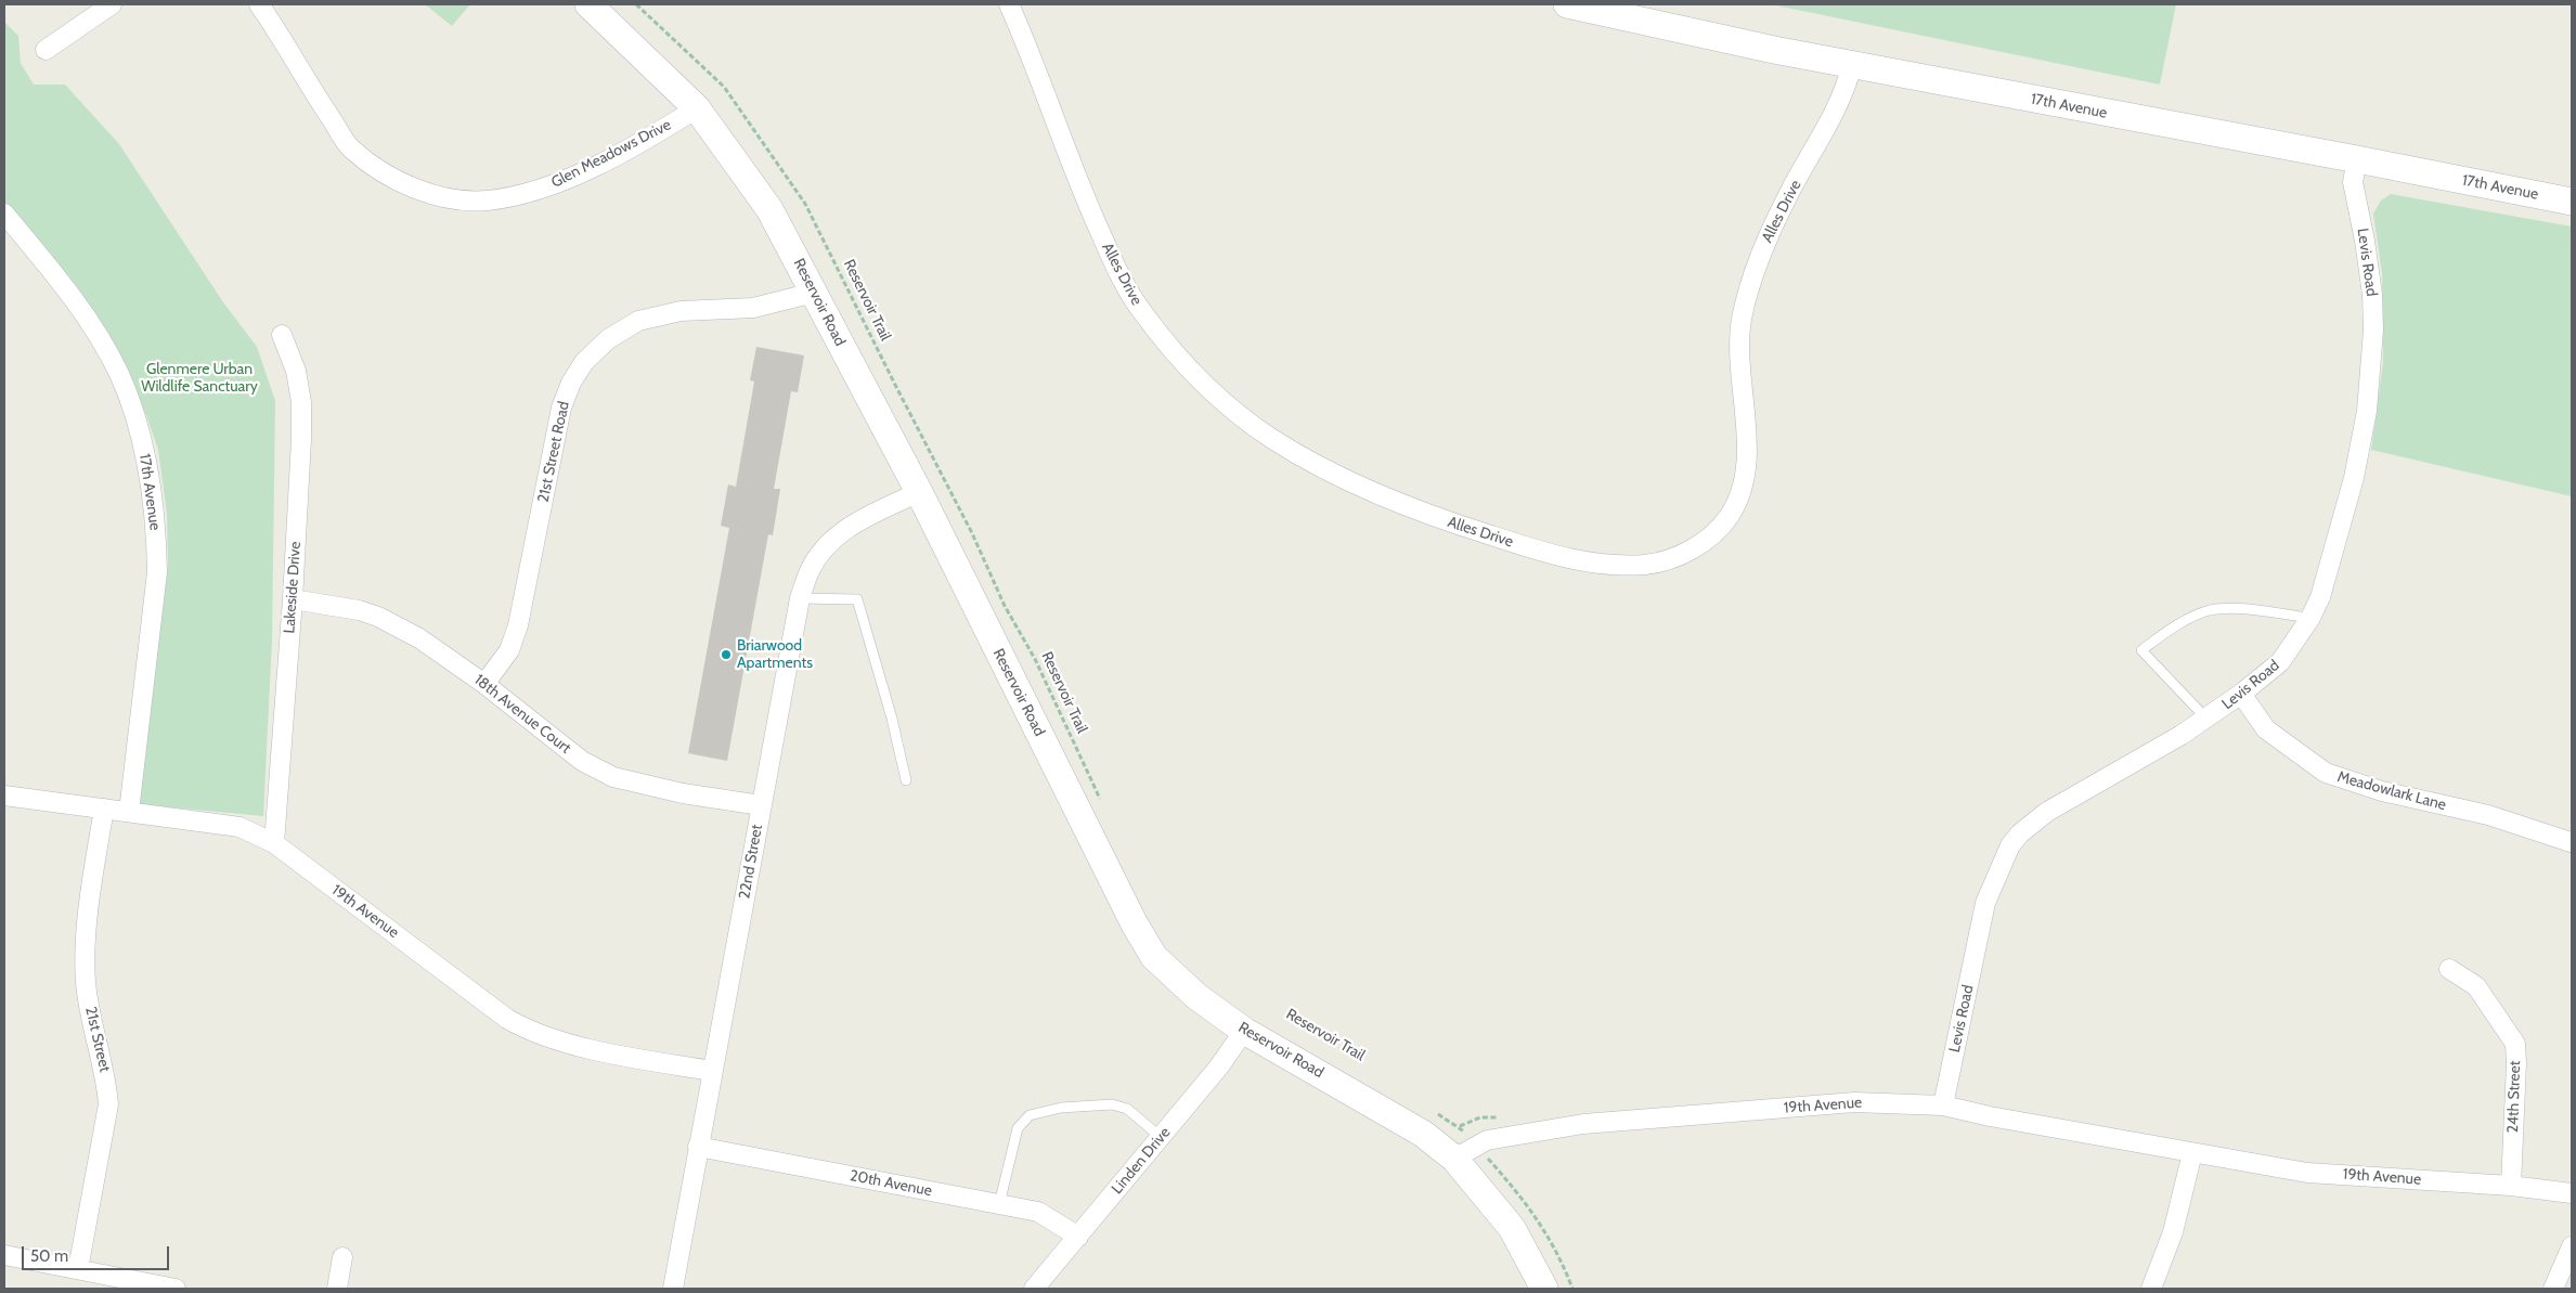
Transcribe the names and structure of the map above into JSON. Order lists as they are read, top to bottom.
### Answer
{
  "streets": {
    "street": [
      "17th Avenue",
      "Glen Meadows Drive",
      "Alles Drive",
      "Levis Road",
      "Reservoir Road",
      "21st Street Road",
      "Lakeside Drive",
      "18th Avenue Court",
      "Meadowlark Lane",
      "22nd Street",
      "19th Avenue",
      "21st Street",
      "24th Street",
      "Linden Drive",
      "20th Avenue"
    ],
    "path": ["Reservoir Trail"]
  },
  "crossings": [
    ["17th Avenue", "Alles Drive"],
    ["17th Avenue", "Levis Road"],
    ["17th Avenue", "19th Avenue"],
    ["Glen Meadows Drive", "Reservoir Road"],
    ["Levis Road", "Meadowlark Lane"],
    ["Levis Road", "19th Avenue"],
    ["Reservoir Road", "21st Street Road"],
    ["Reservoir Road", "22nd Street"],
    ["Reservoir Road", "19th Avenue"],
    ["Reservoir Road", "Linden Drive"],
    ["21st Street Road", "18th Avenue Court"],
    ["Lakeside Drive", "18th Avenue Court"],
    ["Lakeside Drive", "19th Avenue"],
    ["18th Avenue Court", "22nd Street"],
    ["22nd Street", "19th Avenue"],
    ["22nd Street", "20th Avenue"],
    ["19th Avenue", "21st Street"],
    ["19th Avenue", "24th Street"],
    ["Linden Drive", "20th Avenue"]
  ],
  "parks": ["Glenmere Urban Wildlife Sanctuary"],
  "places": ["Briarwood Apartments"],
  "scale_bar": "50 m"
}
